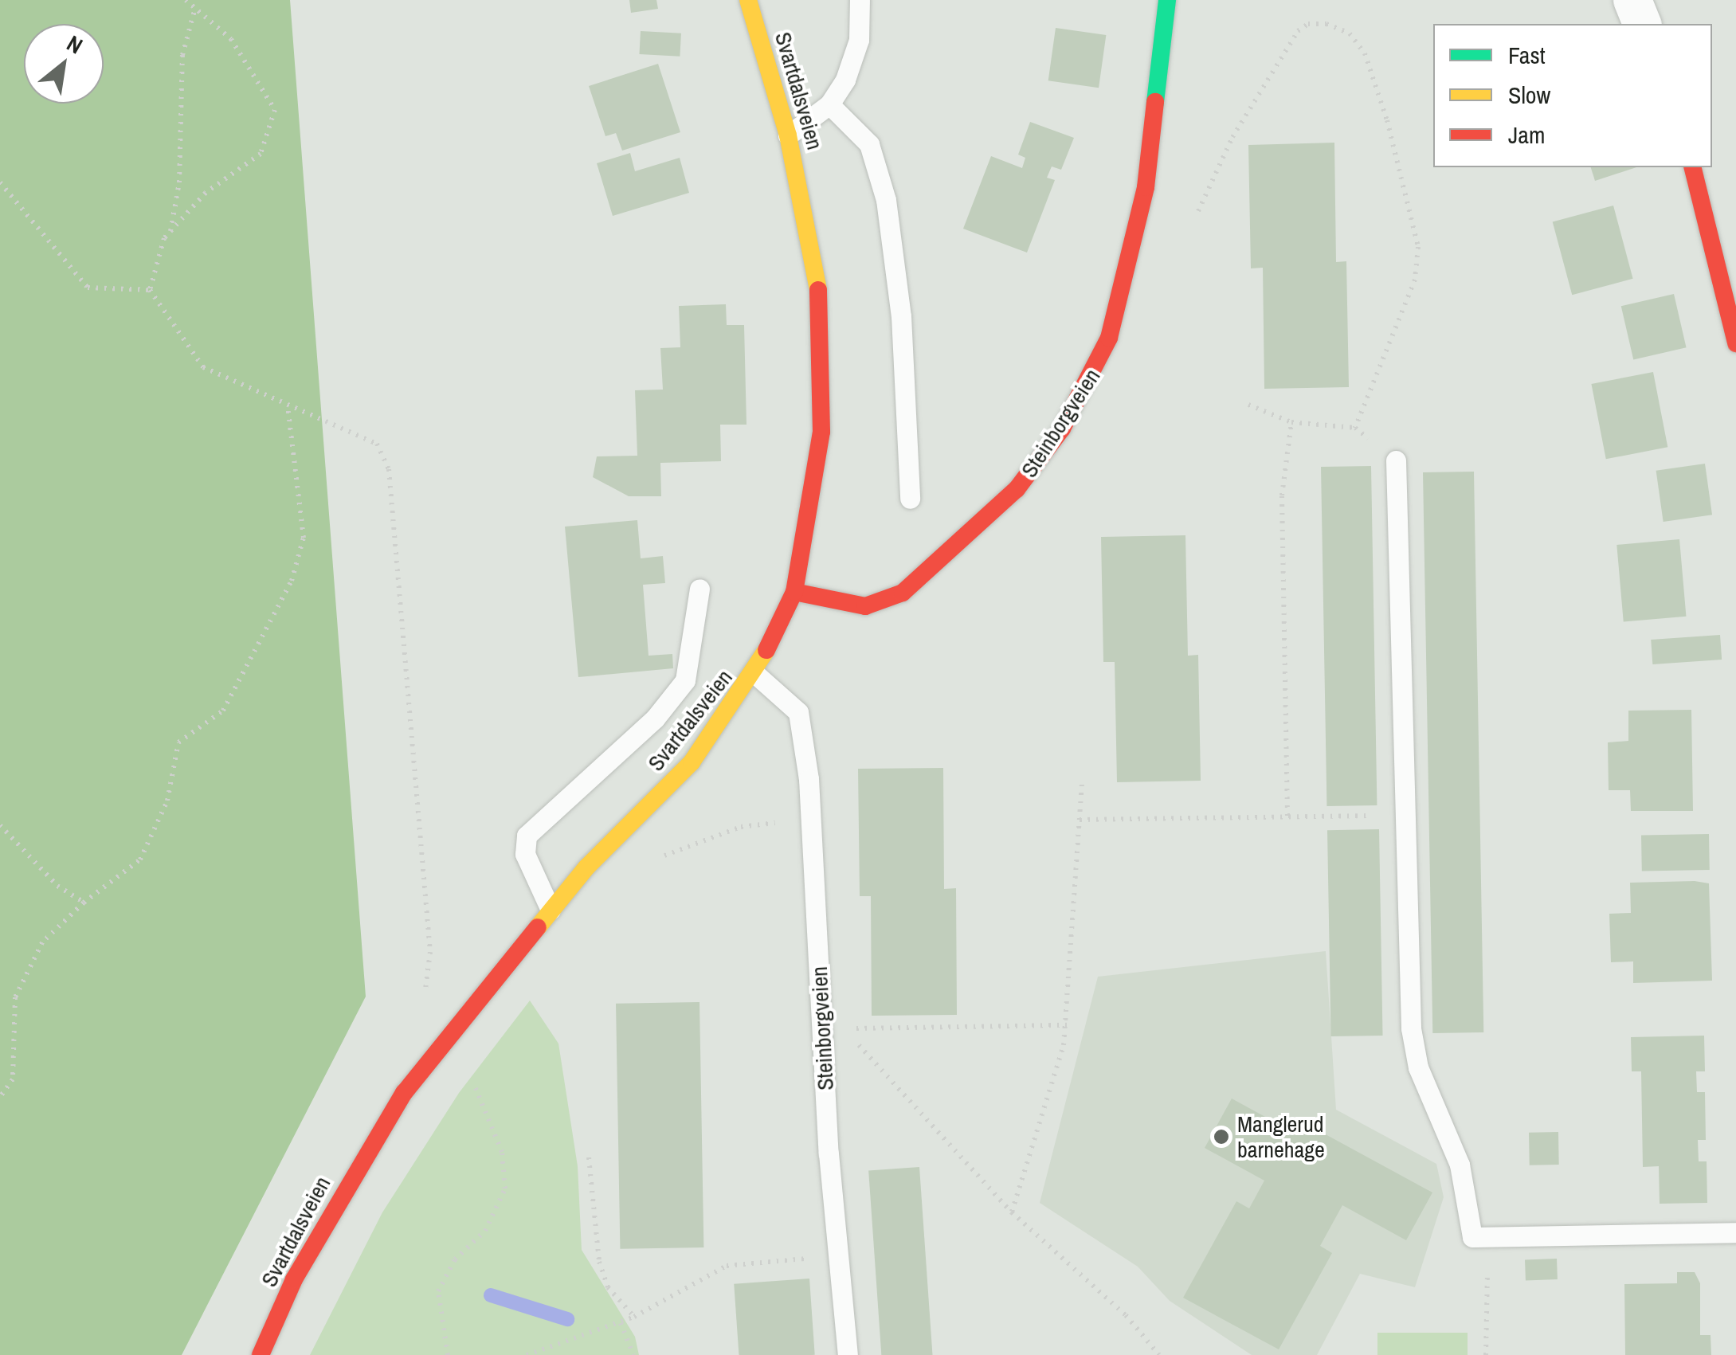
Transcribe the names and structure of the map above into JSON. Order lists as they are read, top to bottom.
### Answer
{
  "streets": {
    "street": ["Svartdalsveien", "Steinborgveien"]
  },
  "crossings": [
    ["Svartdalsveien", "Steinborgveien"]
  ],
  "places": ["Manglerud barnehage"],
  "legend": ["Fast", "Slow", "Jam"],
  "north": "top right"
}
